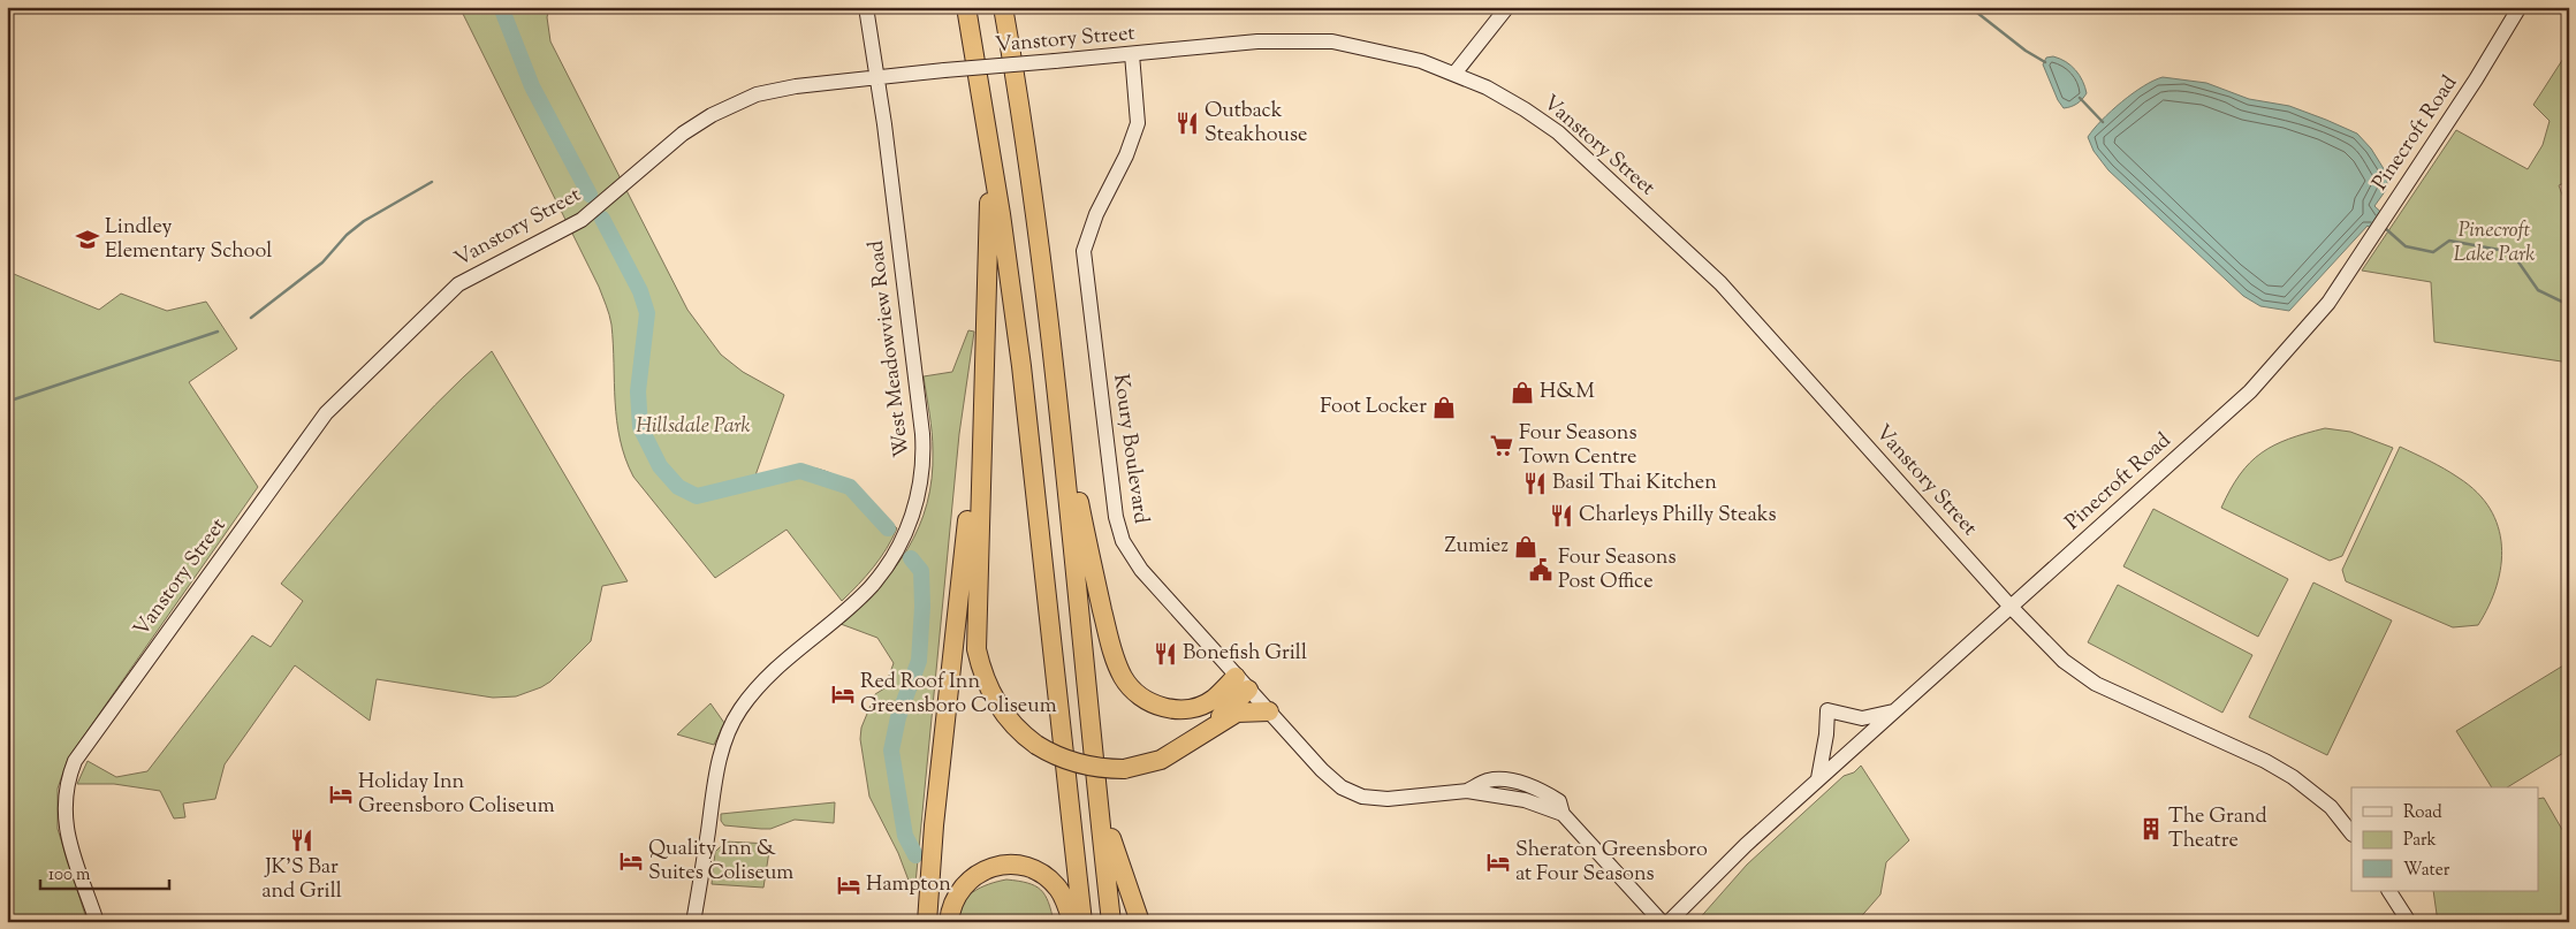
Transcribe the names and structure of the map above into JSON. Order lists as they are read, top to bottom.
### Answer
{
  "streets": {
    "street": [
      "Vanstory Street",
      "Pinecroft Road",
      "West Meadowview Road",
      "Koury Boulevard"
    ]
  },
  "crossings": [
    ["Vanstory Street", "Pinecroft Road"],
    ["Vanstory Street", "West Meadowview Road"],
    ["Vanstory Street", "Koury Boulevard"]
  ],
  "parks": ["Pinecroft Lake Park", "Hillsdale Park"],
  "places": {
    "restaurant": [
      "Outback Steakhouse",
      "Basil Thai Kitchen",
      "Charleys Philly Steaks",
      "Bonefish Grill",
      "JK'S Bar and Grill"
    ],
    "school or university": ["Lindley Elementary School"],
    "shop": ["H&M", "Foot Locker", "Zumiez"],
    "supermarket": ["Four Seasons Town Centre"],
    "public building": ["Four Seasons Post Office"],
    "hotel": [
      "Red Roof Inn Greensboro Coliseum",
      "Holiday Inn Greensboro Coliseum",
      "Quality Inn & Suites Coliseum",
      "Sheraton Greensboro at Four Seasons",
      "Hampton"
    ],
    "building": ["The Grand Theatre"]
  },
  "legend": ["Road", "Park", "Water"],
  "scale_bar": "100 m"
}
